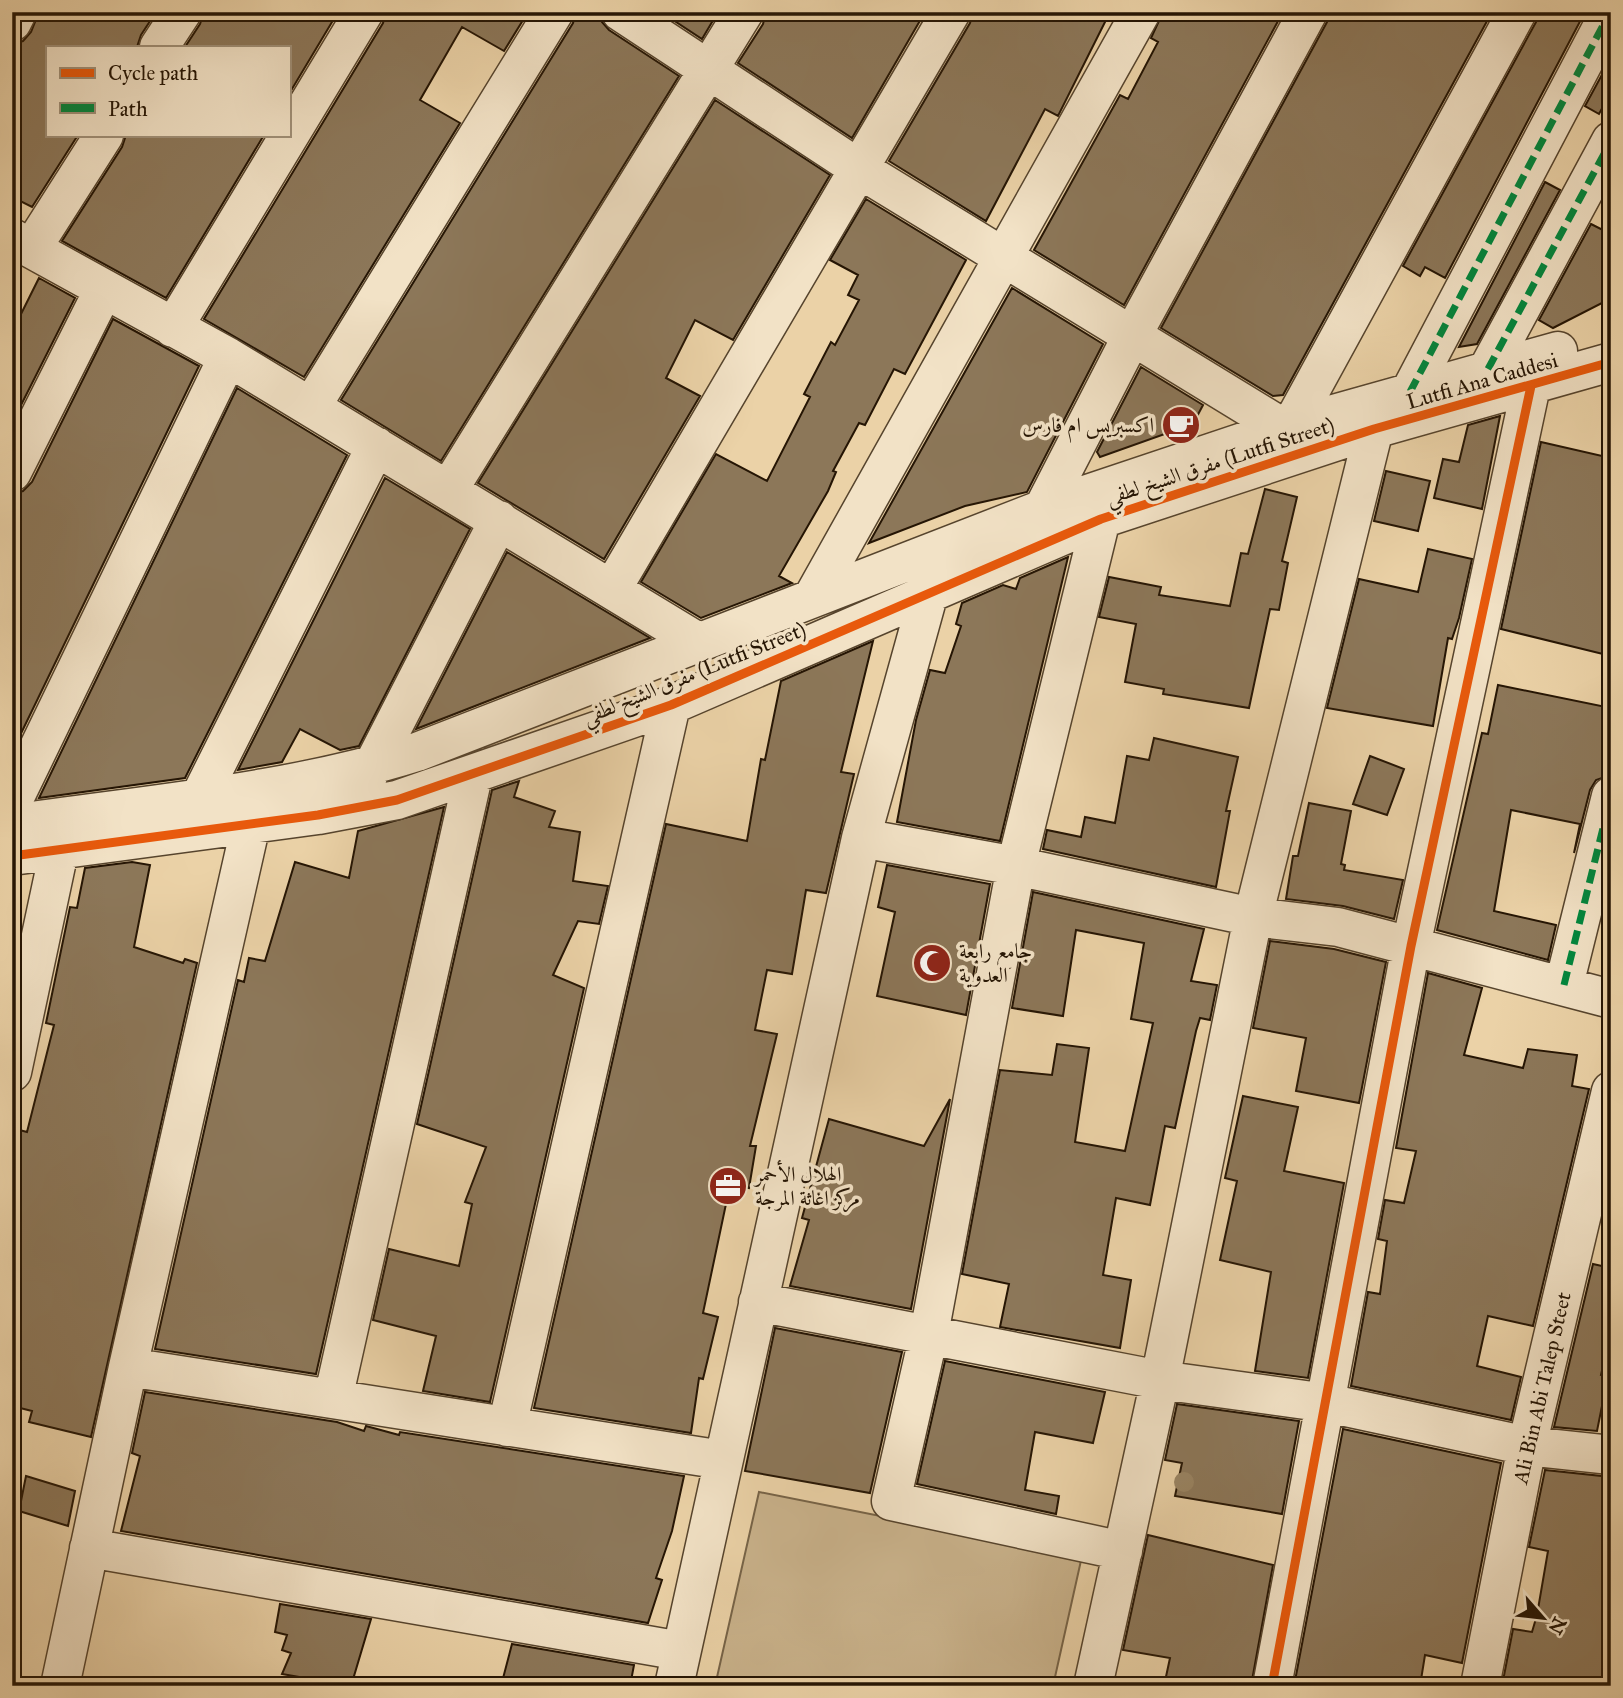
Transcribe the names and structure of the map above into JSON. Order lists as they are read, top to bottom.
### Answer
{
  "streets": {
    "street": ["Lutfi Ana Caddesi", "مفرق الشيخ لطفي (Lutfi Street)", "Ali Bin Abi Talep Steet"]
  },
  "crossings": [
    ["Lutfi Ana Caddesi", "مفرق الشيخ لطفي (Lutfi Street)"]
  ],
  "places": {
    "cafe": ["اكسبريس ام فارس"],
    "mosque": ["جامع رابعة العدوية"],
    "office": ["الهلال الأحمر مركز اغاثة المرجة"]
  },
  "legend": ["Cycle path", "Path"],
  "north": "bottom right"
}
